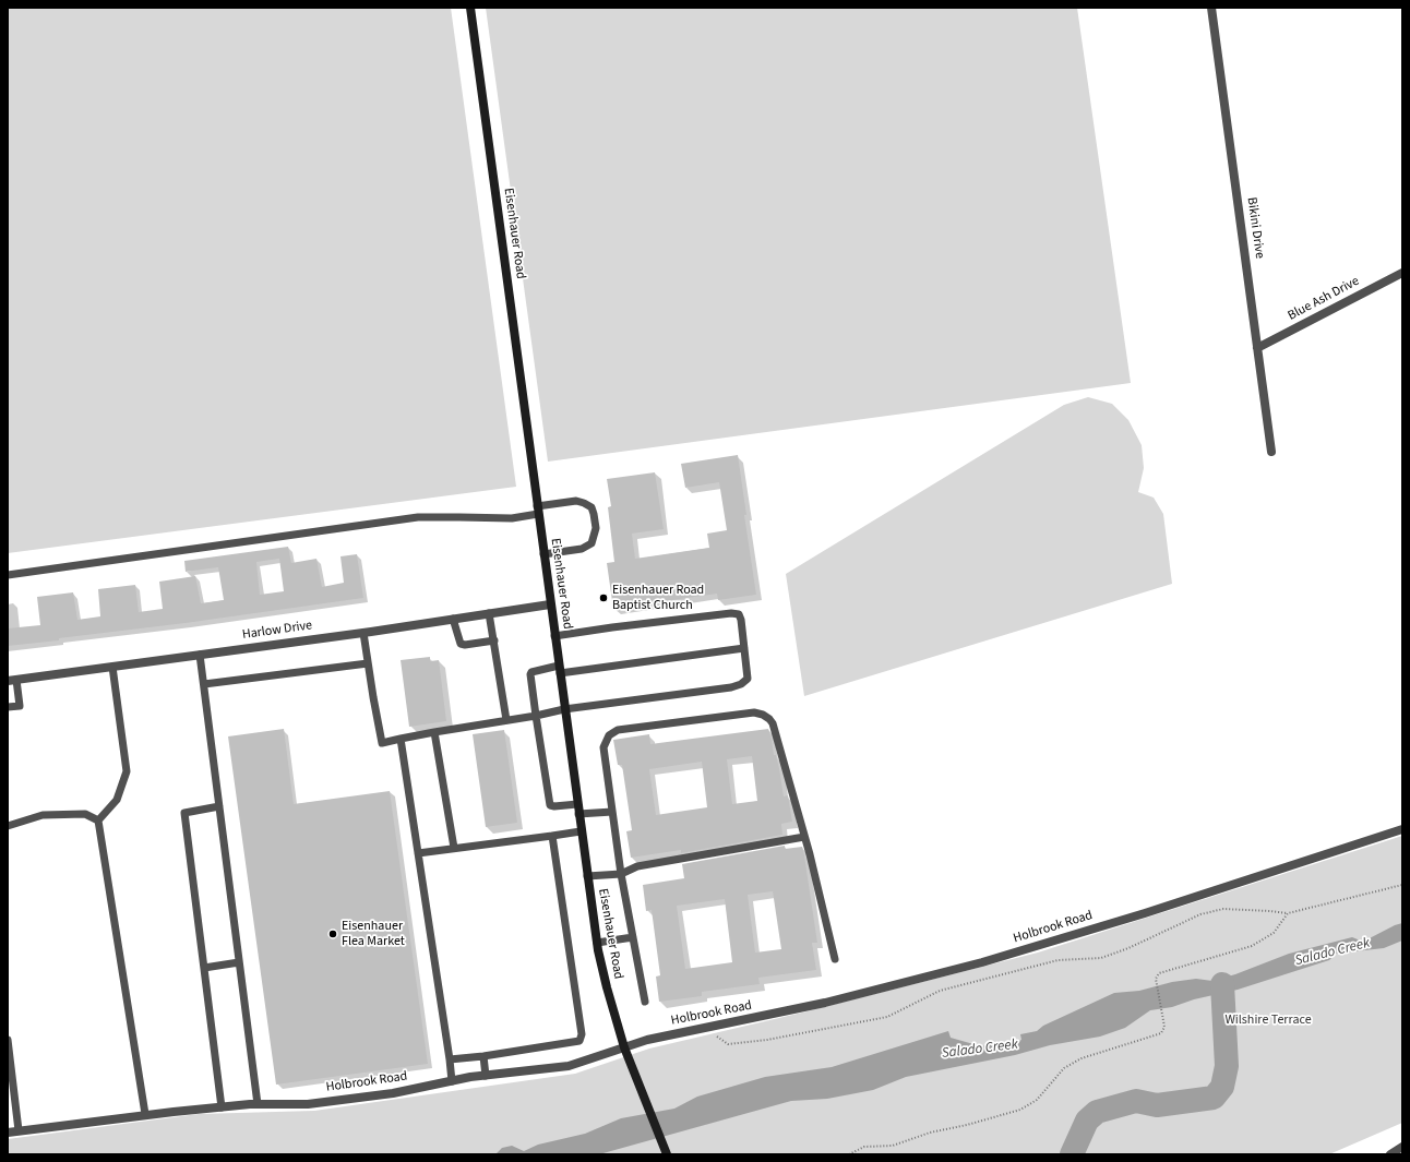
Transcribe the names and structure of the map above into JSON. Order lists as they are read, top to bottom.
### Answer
{
  "streets": {
    "main road": ["Eisenhauer Road"],
    "street": [
      "Bikini Drive",
      "Blue Ash Drive",
      "Harlow Drive",
      "Holbrook Road"
    ]
  },
  "crossings": [
    ["Bikini Drive", "Blue Ash Drive"],
    ["Eisenhauer Road", "Harlow Drive"],
    ["Eisenhauer Road", "Holbrook Road"]
  ],
  "water": ["Salado Creek"],
  "parks": ["Wilshire Terrace"],
  "places": ["Eisenhauer Road Baptist Church", "Eisenhauer Flea Market"]
}
